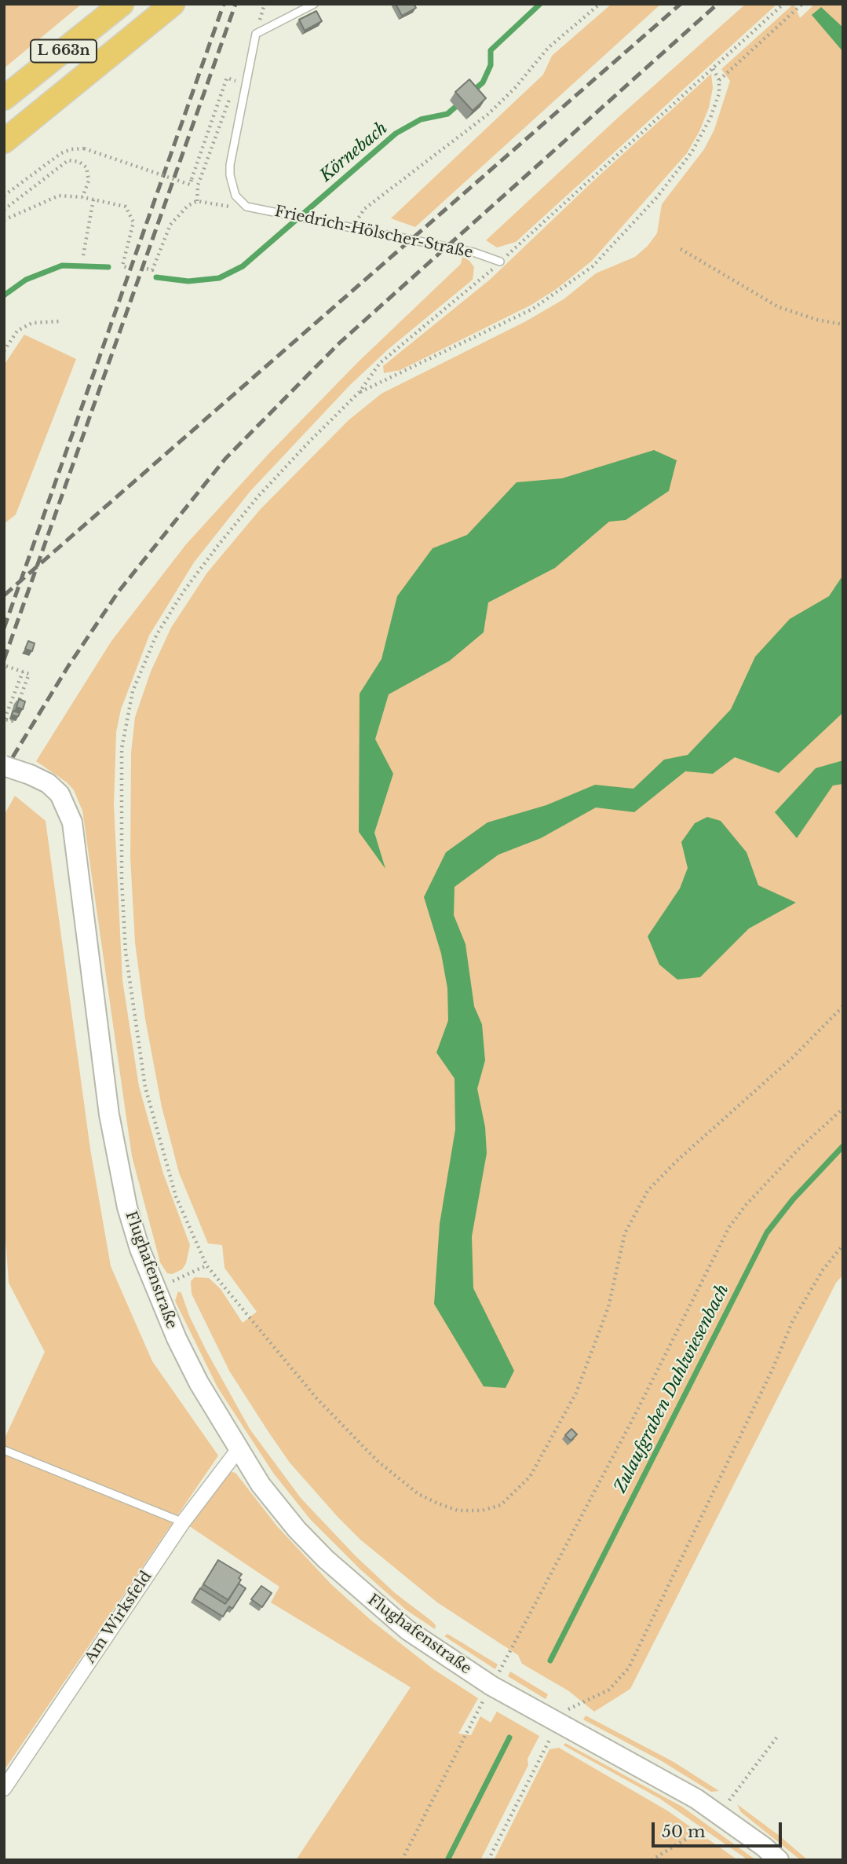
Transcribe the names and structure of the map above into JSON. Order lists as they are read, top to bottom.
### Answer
{
  "streets": {
    "highway": ["L 663n"],
    "main road": ["Flughafenstraße"],
    "street": ["Am Wirksfeld"],
    "lane": ["Friedrich-Hölscher-Straße"]
  },
  "crossings": [
    ["Flughafenstraße", "Am Wirksfeld"]
  ],
  "water": ["Körnebach", "Zulaufgraben Dahlwiesenbach"],
  "scale_bar": "50 m"
}
